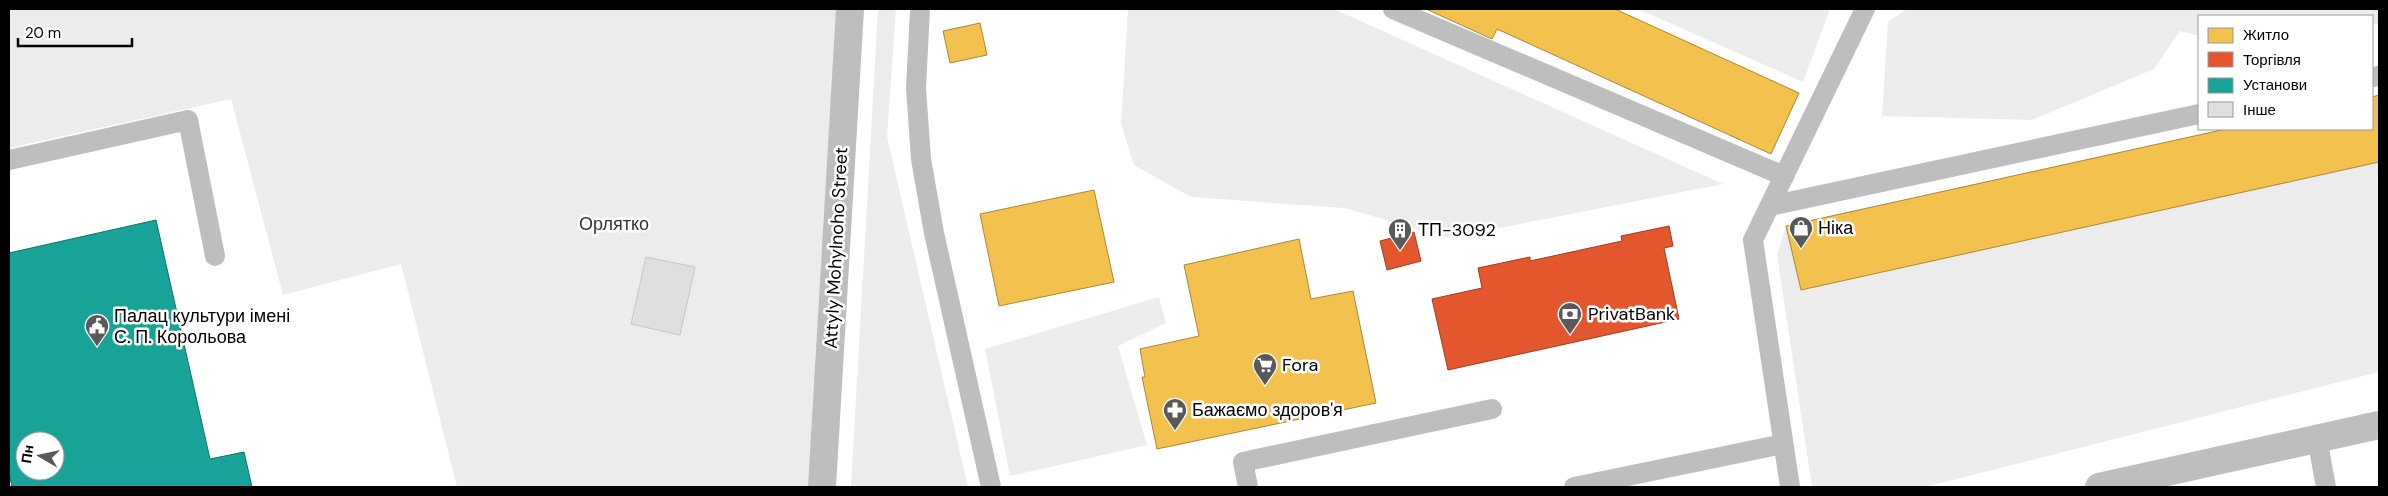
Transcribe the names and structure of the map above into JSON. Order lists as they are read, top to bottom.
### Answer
{
  "streets": {
    "street": ["Attyly Mohylnoho Street"]
  },
  "parks": ["Орлятко"],
  "places": {
    "shop": ["Ніка"],
    "building": ["ТП-3092"],
    "bank": ["PrivatBank"],
    "public building": ["Палац культури імені С. П. Корольова"],
    "supermarket": ["Fora"],
    "pharmacy": ["Бажаємо здоров'я"]
  },
  "legend": [
    "Житло",
    "Торгівля",
    "Установи",
    "Інше"
  ],
  "scale_bar": "20 m",
  "north": "left"
}
